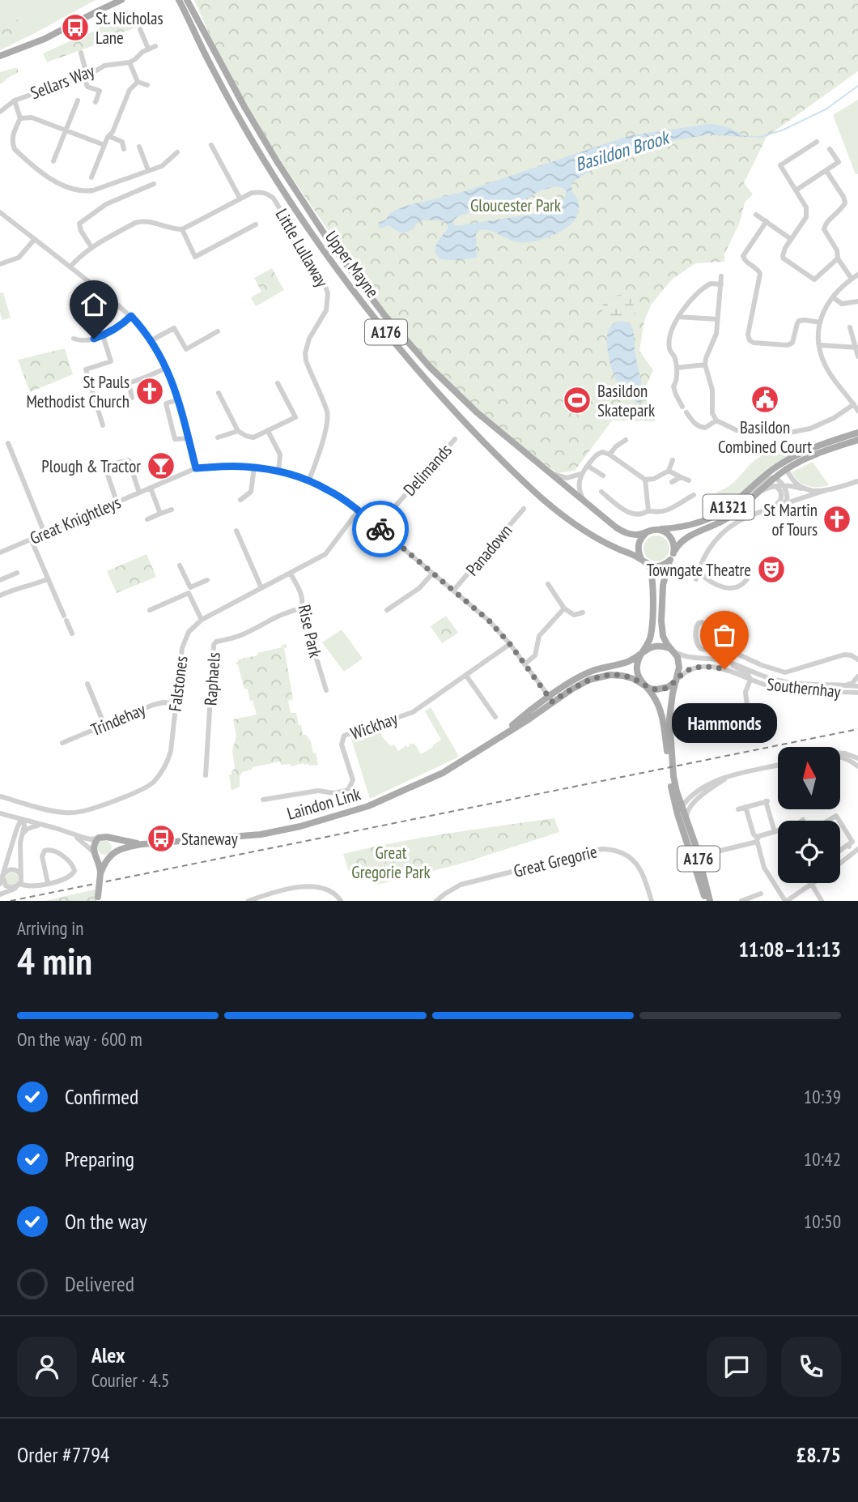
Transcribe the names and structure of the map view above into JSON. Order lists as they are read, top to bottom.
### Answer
{
  "streets": {
    "main road": [
      "Upper Mayne",
      "A176",
      "A1321",
      "Laindon Link"
    ],
    "street": [
      "Sellars Way",
      "Little Lullaway",
      "Delimands",
      "Great Knightleys",
      "Panadown",
      "Rise Park",
      "Raphaels",
      "Falstones",
      "Southernhay",
      "Trindehay",
      "Wickhay",
      "Great Gregorie"
    ]
  },
  "crossings": [
    ["Little Lullaway", "Great Knightleys"],
    ["Upper Mayne", "A176"],
    ["Upper Mayne", "A1321"],
    ["A176", "A1321"],
    ["A176", "Southernhay"],
    ["A176", "Laindon Link"],
    ["Delimands", "Great Knightleys"],
    ["Great Knightleys", "Panadown"],
    ["Great Knightleys", "Falstones"],
    ["Great Knightleys", "Wickhay"],
    ["Great Knightleys", "Laindon Link"],
    ["Rise Park", "Raphaels"],
    ["Rise Park", "Falstones"],
    ["Falstones", "Trindehay"],
    ["Southernhay", "Laindon Link"]
  ],
  "water": ["Basildon Brook"],
  "parks": ["Gloucester Park", "Great Gregorie Park"],
  "places": {
    "bus stop": ["St. Nicholas Lane", "Staneway"],
    "church": ["St Pauls Methodist Church", "St Martin of Tours"],
    "public building": ["Basildon Combined Court"],
    "sports": ["Basildon Skatepark"],
    "bar": ["Plough & Tractor"],
    "theatre": ["Towngate Theatre"],
    "other": ["Hammonds"]
  },
  "north": "top",
  "page": {
    "bubble": "Hammonds",
    "heading": ["4 min", "Arriving in", "11:08–11:13"],
    "panel": [
      "Alex",
      "Courier · 4.5",
      "Order #7794",
      "£8.75"
    ],
    "bar": "On the way · 600 m",
    "list": [
      ["Confirmed", "10:39"],
      ["Preparing", "10:42"],
      ["On the way", "10:50"],
      "Delivered"
    ]
  }
}
